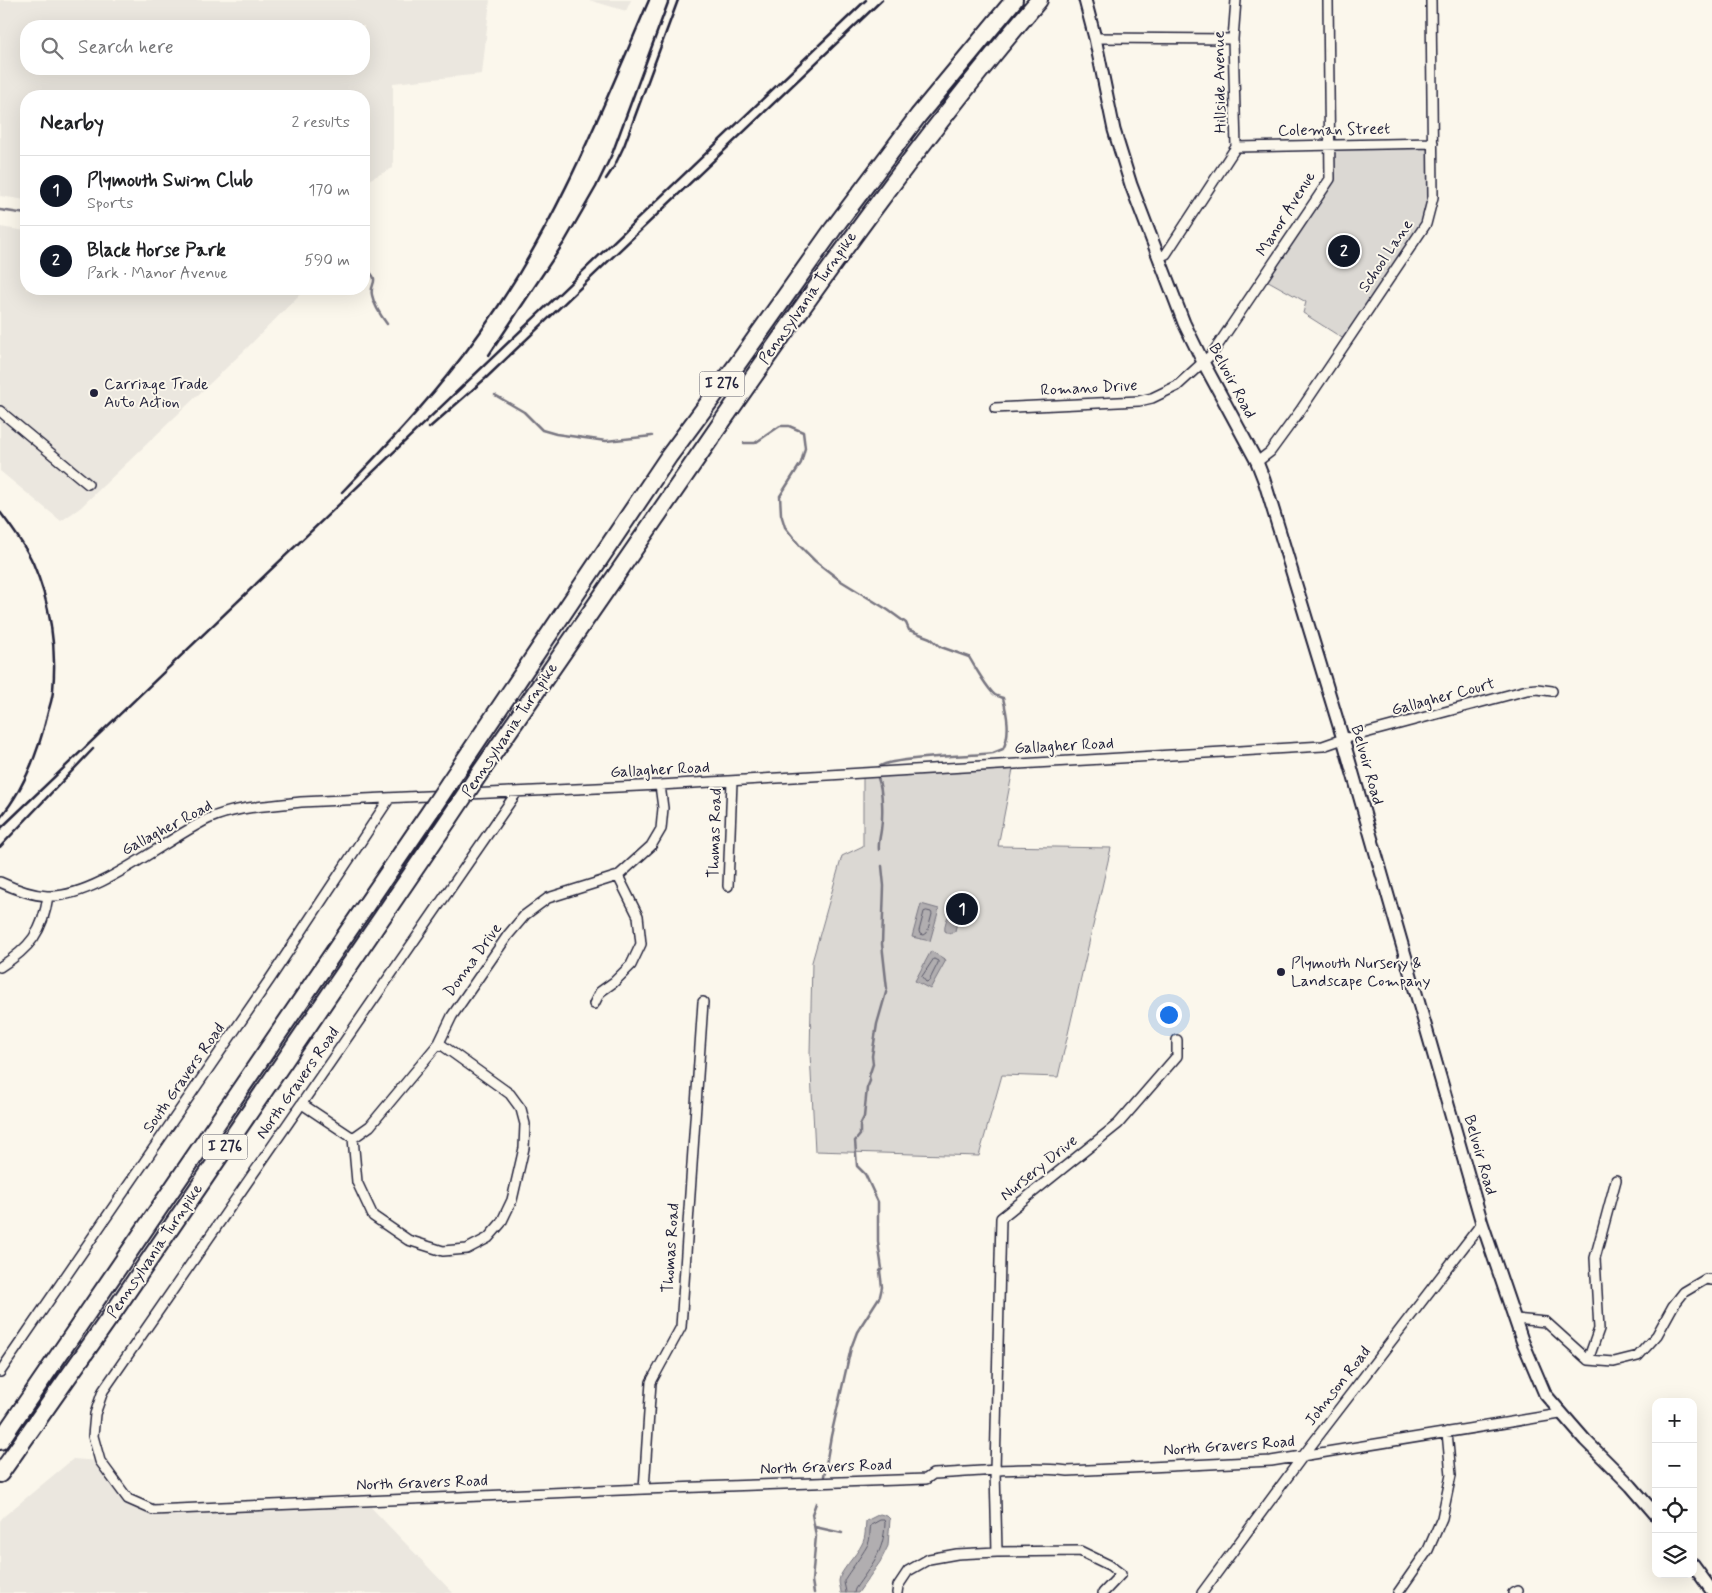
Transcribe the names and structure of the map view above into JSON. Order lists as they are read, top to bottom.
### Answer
{
  "streets": {
    "highway": ["Pennsylvania Turnpike", "I 276"],
    "street": [
      "Hillside Avenue",
      "Coleman Street",
      "Manor Avenue",
      "School Lane",
      "Belvoir Road",
      "Romano Drive",
      "Gallagher Court",
      "Gallagher Road",
      "Thomas Road",
      "Donna Drive",
      "South Gravers Road",
      "North Gravers Road",
      "Nursery Drive",
      "Johnson Road"
    ]
  },
  "crossings": [
    ["Hillside Avenue", "Coleman Street"],
    ["Hillside Avenue", "Belvoir Road"],
    ["Coleman Street", "Manor Avenue"],
    ["Coleman Street", "School Lane"],
    ["Manor Avenue", "Belvoir Road"],
    ["Manor Avenue", "Romano Drive"],
    ["School Lane", "Belvoir Road"],
    ["Belvoir Road", "Romano Drive"],
    ["Belvoir Road", "Gallagher Court"],
    ["Belvoir Road", "Gallagher Road"],
    ["Belvoir Road", "North Gravers Road"],
    ["Belvoir Road", "Johnson Road"],
    ["Gallagher Court", "Gallagher Road"],
    ["Gallagher Road", "Thomas Road"],
    ["Gallagher Road", "Donna Drive"],
    ["Gallagher Road", "South Gravers Road"],
    ["Gallagher Road", "North Gravers Road"],
    ["Thomas Road", "North Gravers Road"],
    ["North Gravers Road", "Nursery Drive"],
    ["North Gravers Road", "Johnson Road"]
  ],
  "places": ["Carriage Trade Auto Action", "Plymouth Nursery & Landscape Company"],
  "page": {
    "search": "Search here",
    "heading": ["Nearby", "2 results"],
    "list": [
      {
        "mark": "1",
        "name": "Plymouth Swim Club",
        "note": "Sports",
        "value": "170 m"
      },
      {
        "mark": "2",
        "name": "Black Horse Park",
        "note": "Park · Manor Avenue",
        "value": "590 m"
      }
    ],
    "pins": ["2", "1"],
    "map_buttons": ["+", "−"]
  }
}
